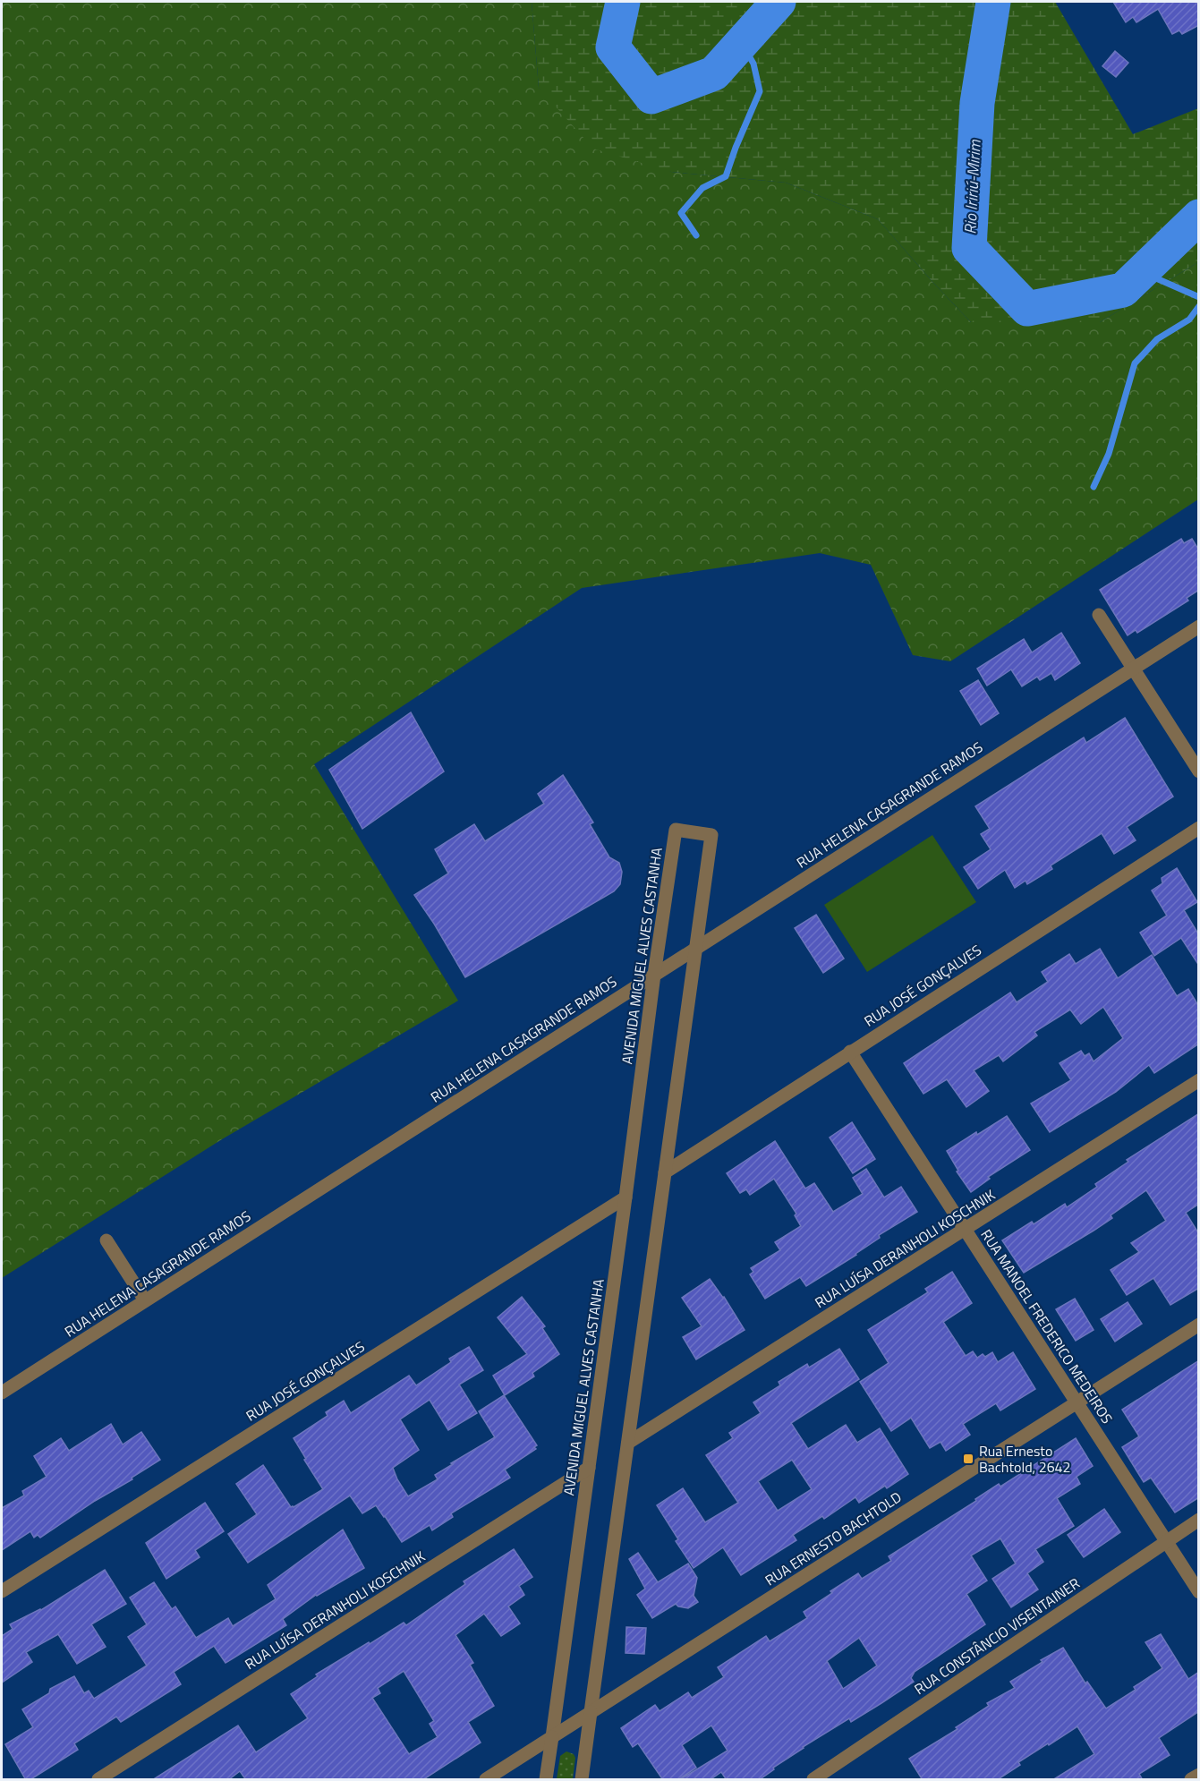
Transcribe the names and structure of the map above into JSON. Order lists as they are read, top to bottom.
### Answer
{
  "streets": {
    "street": [
      "RUA HELENA CASAGRANDE RAMOS",
      "AVENIDA MIGUEL ALVES CASTANHA",
      "RUA JOSÉ GONÇALVES",
      "RUA LUÍSA DERANHOLI KOSCHNIK",
      "RUA MANOEL FREDERICO MEDEIROS",
      "RUA ERNESTO BACHTOLD",
      "RUA CONSTÂNCIO VISENTAINER"
    ]
  },
  "crossings": [
    ["RUA HELENA CASAGRANDE RAMOS", "AVENIDA MIGUEL ALVES CASTANHA"],
    ["AVENIDA MIGUEL ALVES CASTANHA", "RUA JOSÉ GONÇALVES"],
    ["AVENIDA MIGUEL ALVES CASTANHA", "RUA LUÍSA DERANHOLI KOSCHNIK"],
    ["AVENIDA MIGUEL ALVES CASTANHA", "RUA ERNESTO BACHTOLD"],
    ["RUA JOSÉ GONÇALVES", "RUA MANOEL FREDERICO MEDEIROS"],
    ["RUA LUÍSA DERANHOLI KOSCHNIK", "RUA MANOEL FREDERICO MEDEIROS"],
    ["RUA MANOEL FREDERICO MEDEIROS", "RUA ERNESTO BACHTOLD"],
    ["RUA MANOEL FREDERICO MEDEIROS", "RUA CONSTÂNCIO VISENTAINER"]
  ],
  "water": ["Rio Iririú-Mirim"],
  "places": {
    "transit": ["Rua Ernesto Bachtold, 2642"]
  }
}
